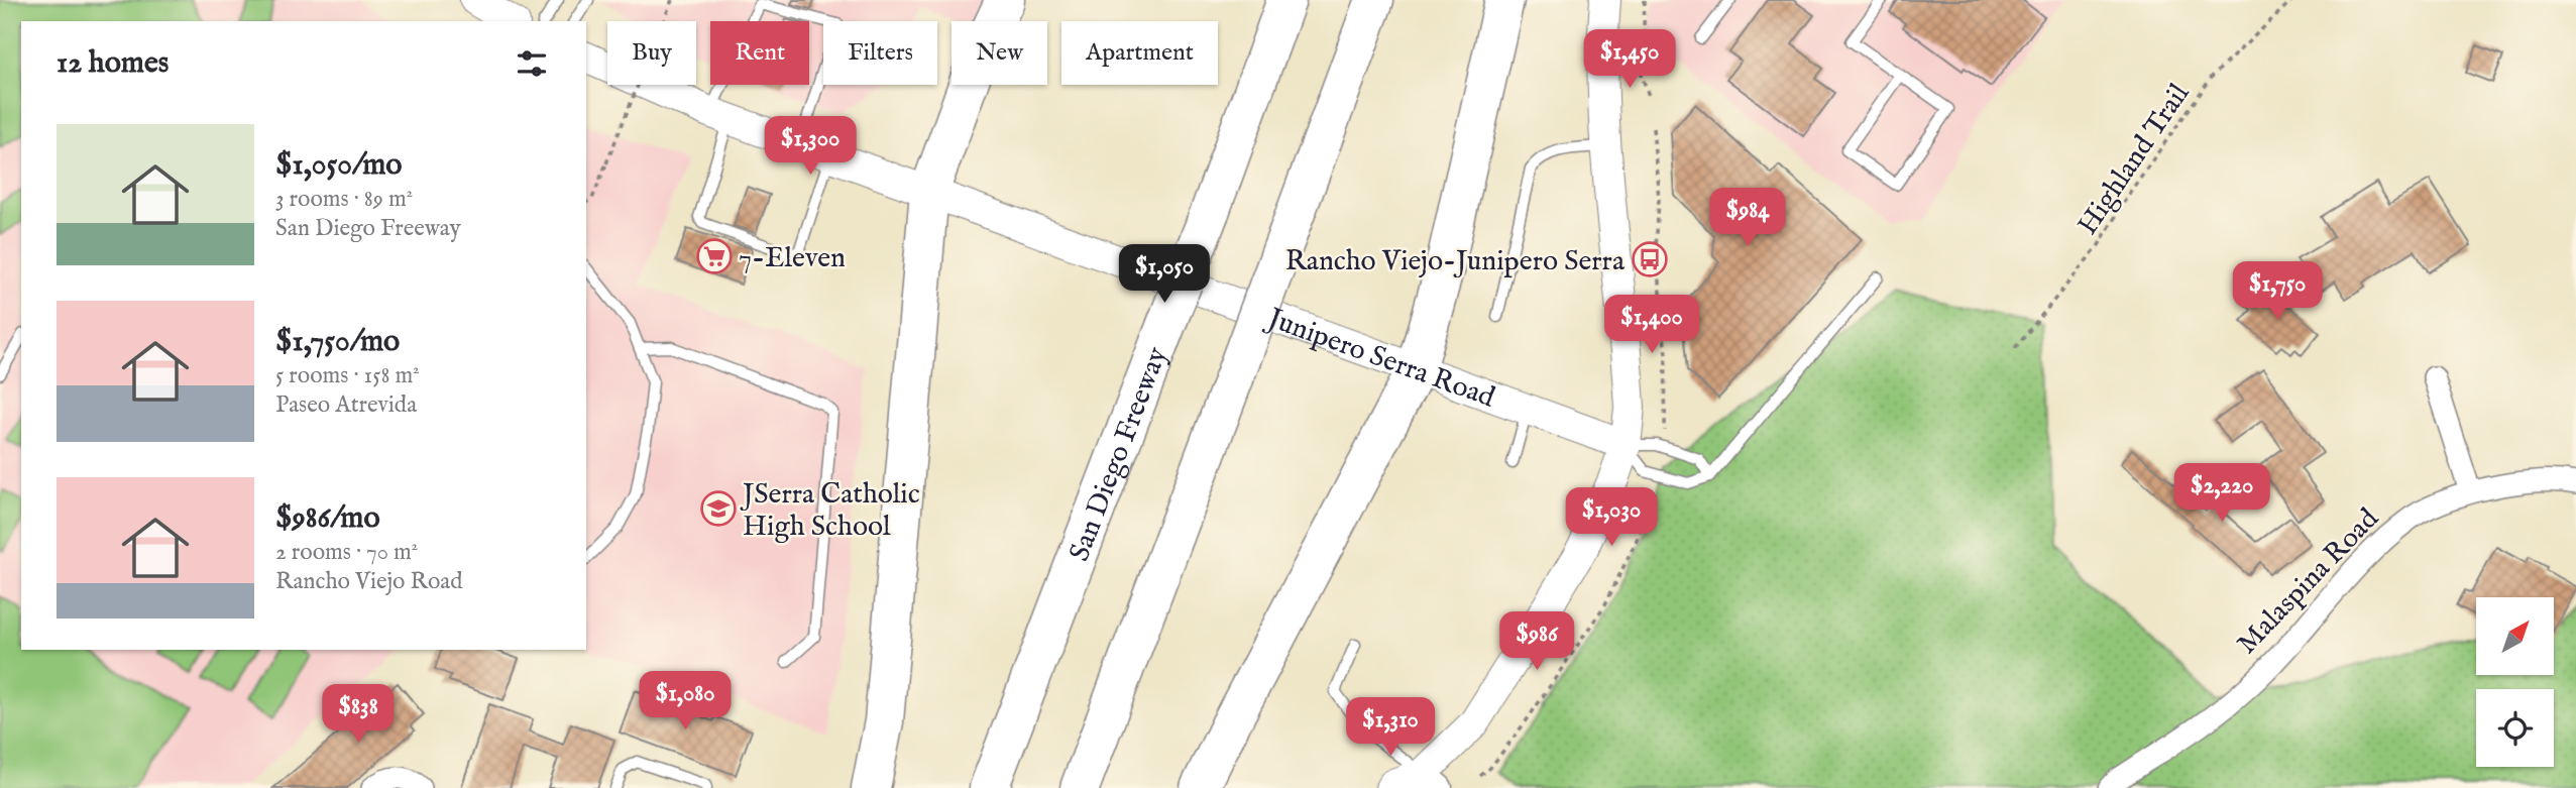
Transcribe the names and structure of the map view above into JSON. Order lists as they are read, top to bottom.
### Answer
{
  "streets": {
    "highway": ["San Diego Freeway"],
    "main road": ["Junipero Serra Road"],
    "street": ["Malaspina Road"],
    "path": ["Highland Trail"]
  },
  "places": {
    "supermarket": ["7-Eleven"],
    "bus stop": ["Rancho Viejo-Junipero Serra"],
    "school or university": ["JSerra Catholic High School"]
  },
  "north": "top right",
  "page": {
    "chip": [
      "Buy",
      "Rent",
      "Filters",
      "New",
      "Apartment"
    ],
    "heading": "12 homes",
    "price": [
      "$1,450",
      "$1,300",
      "$984",
      "$1,050",
      "$1,750",
      "$1,400",
      "$2,220",
      "$1,030",
      "$986",
      "$1,080",
      "$838",
      "$1,310"
    ],
    "list": [
      {
        "name": "$1,050/mo",
        "note": "3 rooms · 89 m² · San Diego Freeway"
      },
      {
        "name": "$1,750/mo",
        "note": "5 rooms · 158 m² · Paseo Atrevida"
      },
      {
        "name": "$986/mo",
        "note": "2 rooms · 70 m² · Rancho Viejo Road"
      }
    ]
  }
}
